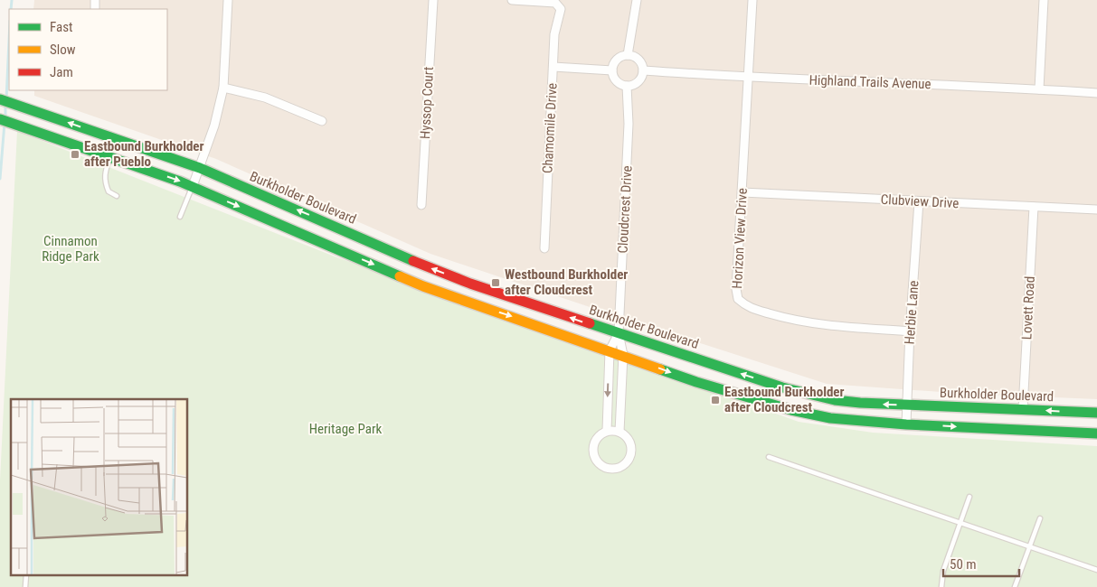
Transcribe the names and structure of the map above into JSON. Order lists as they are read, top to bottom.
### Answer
{
  "streets": {
    "main road": ["Burkholder Boulevard"],
    "street": [
      "Highland Trails Avenue",
      "Hyssop Court",
      "Chamomile Drive",
      "Clubview Drive",
      "Cloudcrest Drive",
      "Horizon View Drive",
      "Lovett Road",
      "Herbie Lane"
    ]
  },
  "crossings": [
    ["Highland Trails Avenue", "Cloudcrest Drive"],
    ["Highland Trails Avenue", "Horizon View Drive"],
    ["Burkholder Boulevard", "Cloudcrest Drive"],
    ["Burkholder Boulevard", "Lovett Road"],
    ["Burkholder Boulevard", "Herbie Lane"],
    ["Clubview Drive", "Horizon View Drive"],
    ["Clubview Drive", "Lovett Road"],
    ["Clubview Drive", "Herbie Lane"],
    ["Horizon View Drive", "Herbie Lane"]
  ],
  "parks": ["Cinnamon Ridge Park", "Heritage Park"],
  "places": {
    "transit": ["Eastbound Burkholder after Pueblo", "Westbound Burkholder after Cloudcrest", "Eastbound Burkholder after Cloudcrest"]
  },
  "legend": ["Fast", "Slow", "Jam"],
  "scale_bar": "50 m"
}
